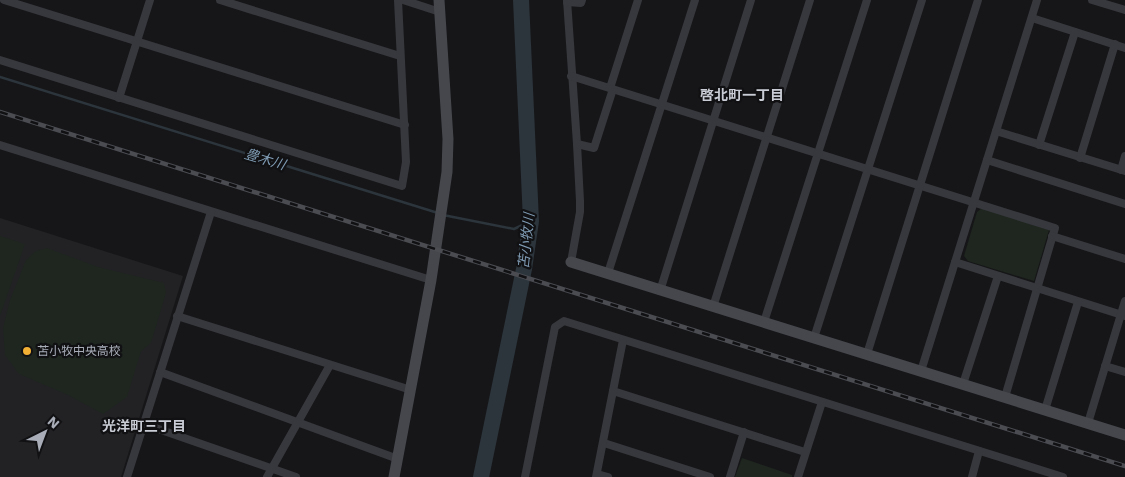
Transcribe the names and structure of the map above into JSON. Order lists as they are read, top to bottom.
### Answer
{
  "districts": ["啓北町一丁目", "光洋町三丁目"],
  "water": ["豊木川", "苫小牧川"],
  "places": ["苫小牧中央高校"],
  "north": "top right"
}
